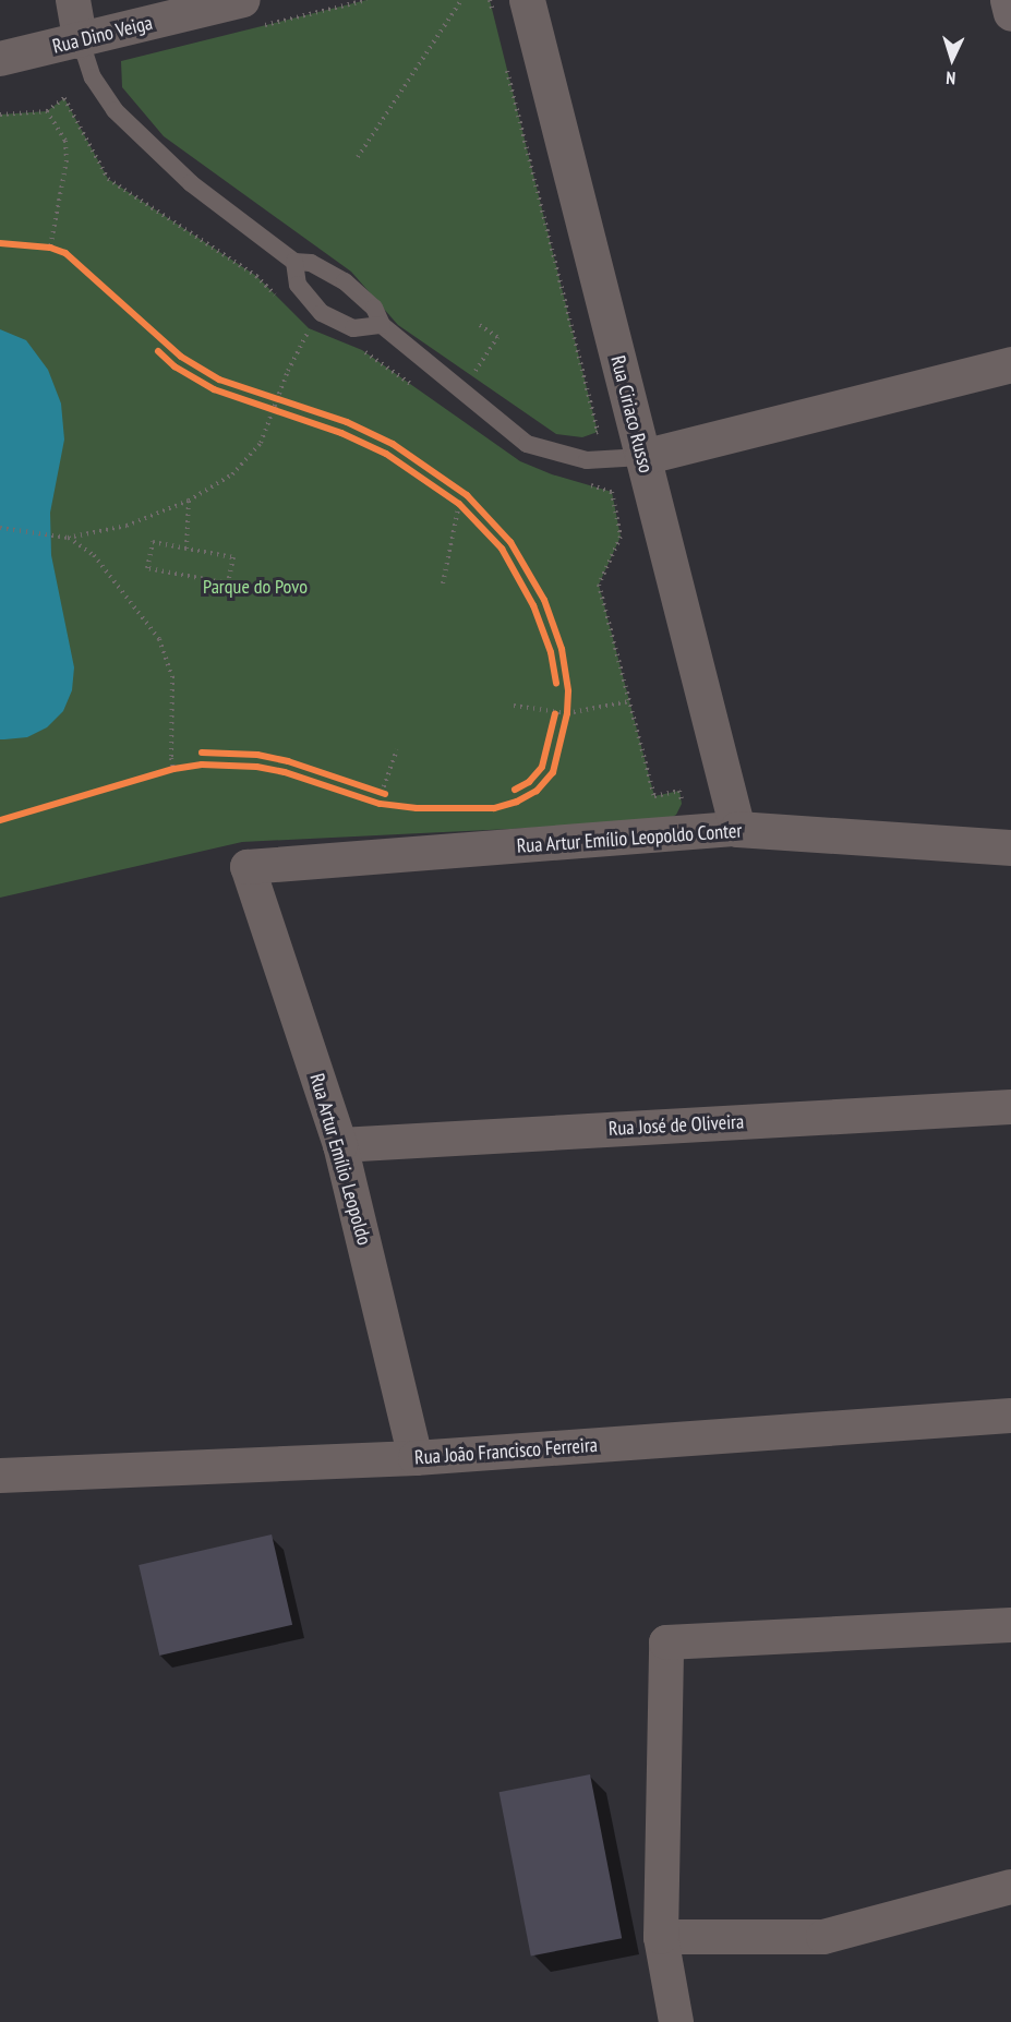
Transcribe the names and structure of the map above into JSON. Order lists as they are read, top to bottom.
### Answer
{
  "streets": {
    "street": [
      "Rua Dino Veiga",
      "Rua Ciriaco Russo",
      "Rua Artur Emílio Leopoldo Conter",
      "Rua José de Oliveira",
      "Rua Artur Emílio Leopoldo",
      "Rua João Francisco Ferreira"
    ]
  },
  "crossings": [
    ["Rua Ciriaco Russo", "Rua Artur Emílio Leopoldo Conter"],
    ["Rua Artur Emílio Leopoldo Conter", "Rua Artur Emílio Leopoldo"],
    ["Rua José de Oliveira", "Rua Artur Emílio Leopoldo"],
    ["Rua Artur Emílio Leopoldo", "Rua João Francisco Ferreira"]
  ],
  "parks": ["Parque do Povo"],
  "north": "bottom"
}
